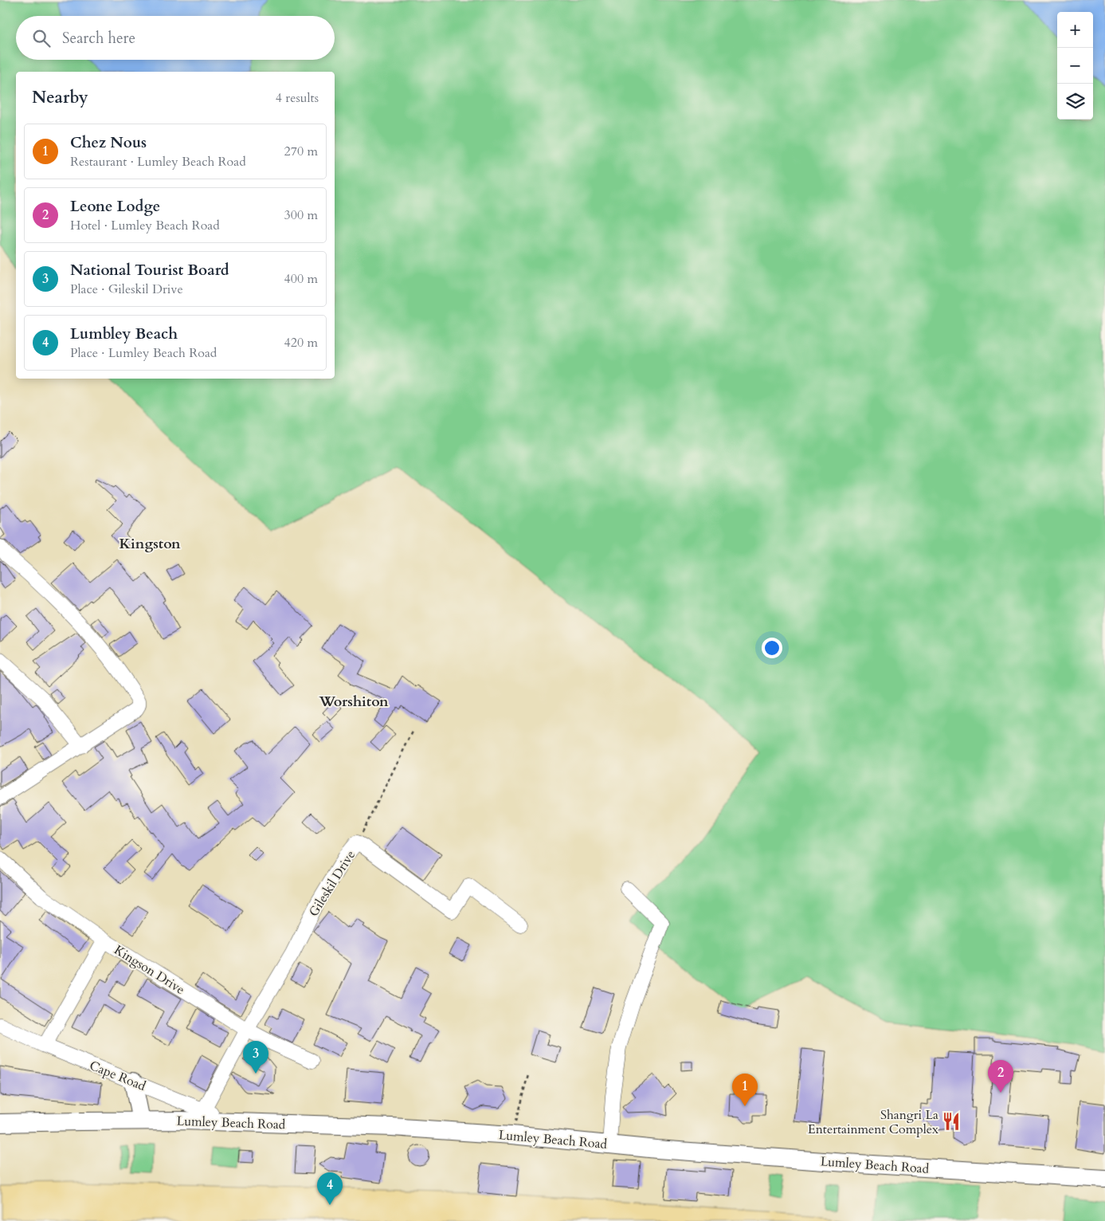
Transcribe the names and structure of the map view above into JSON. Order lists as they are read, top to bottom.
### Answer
{
  "streets": {
    "main road": ["Lumley Beach Road"],
    "street": ["Gileskil Drive", "Kingson Drive", "Cape Road"]
  },
  "crossings": [
    ["Gileskil Drive", "Kingson Drive"],
    ["Gileskil Drive", "Cape Road"],
    ["Cape Road", "Lumley Beach Road"]
  ],
  "districts": ["Kingston", "Worshiton"],
  "places": {
    "restaurant": ["Shangri La Entertainment Complex"]
  },
  "page": {
    "map_buttons": ["+", "−"],
    "search": "Search here",
    "heading": ["Nearby", "4 results"],
    "list": [
      {
        "mark": "1",
        "name": "Chez Nous",
        "note": "Restaurant · Lumley Beach Road",
        "value": "270 m"
      },
      {
        "mark": "2",
        "name": "Leone Lodge",
        "note": "Hotel · Lumley Beach Road",
        "value": "300 m"
      },
      {
        "mark": "3",
        "name": "National Tourist Board",
        "note": "Place · Gileskil Drive",
        "value": "400 m"
      },
      {
        "mark": "4",
        "name": "Lumbley Beach",
        "note": "Place · Lumley Beach Road",
        "value": "420 m"
      }
    ],
    "pins": [
      "3",
      "2",
      "1",
      "4"
    ]
  }
}
